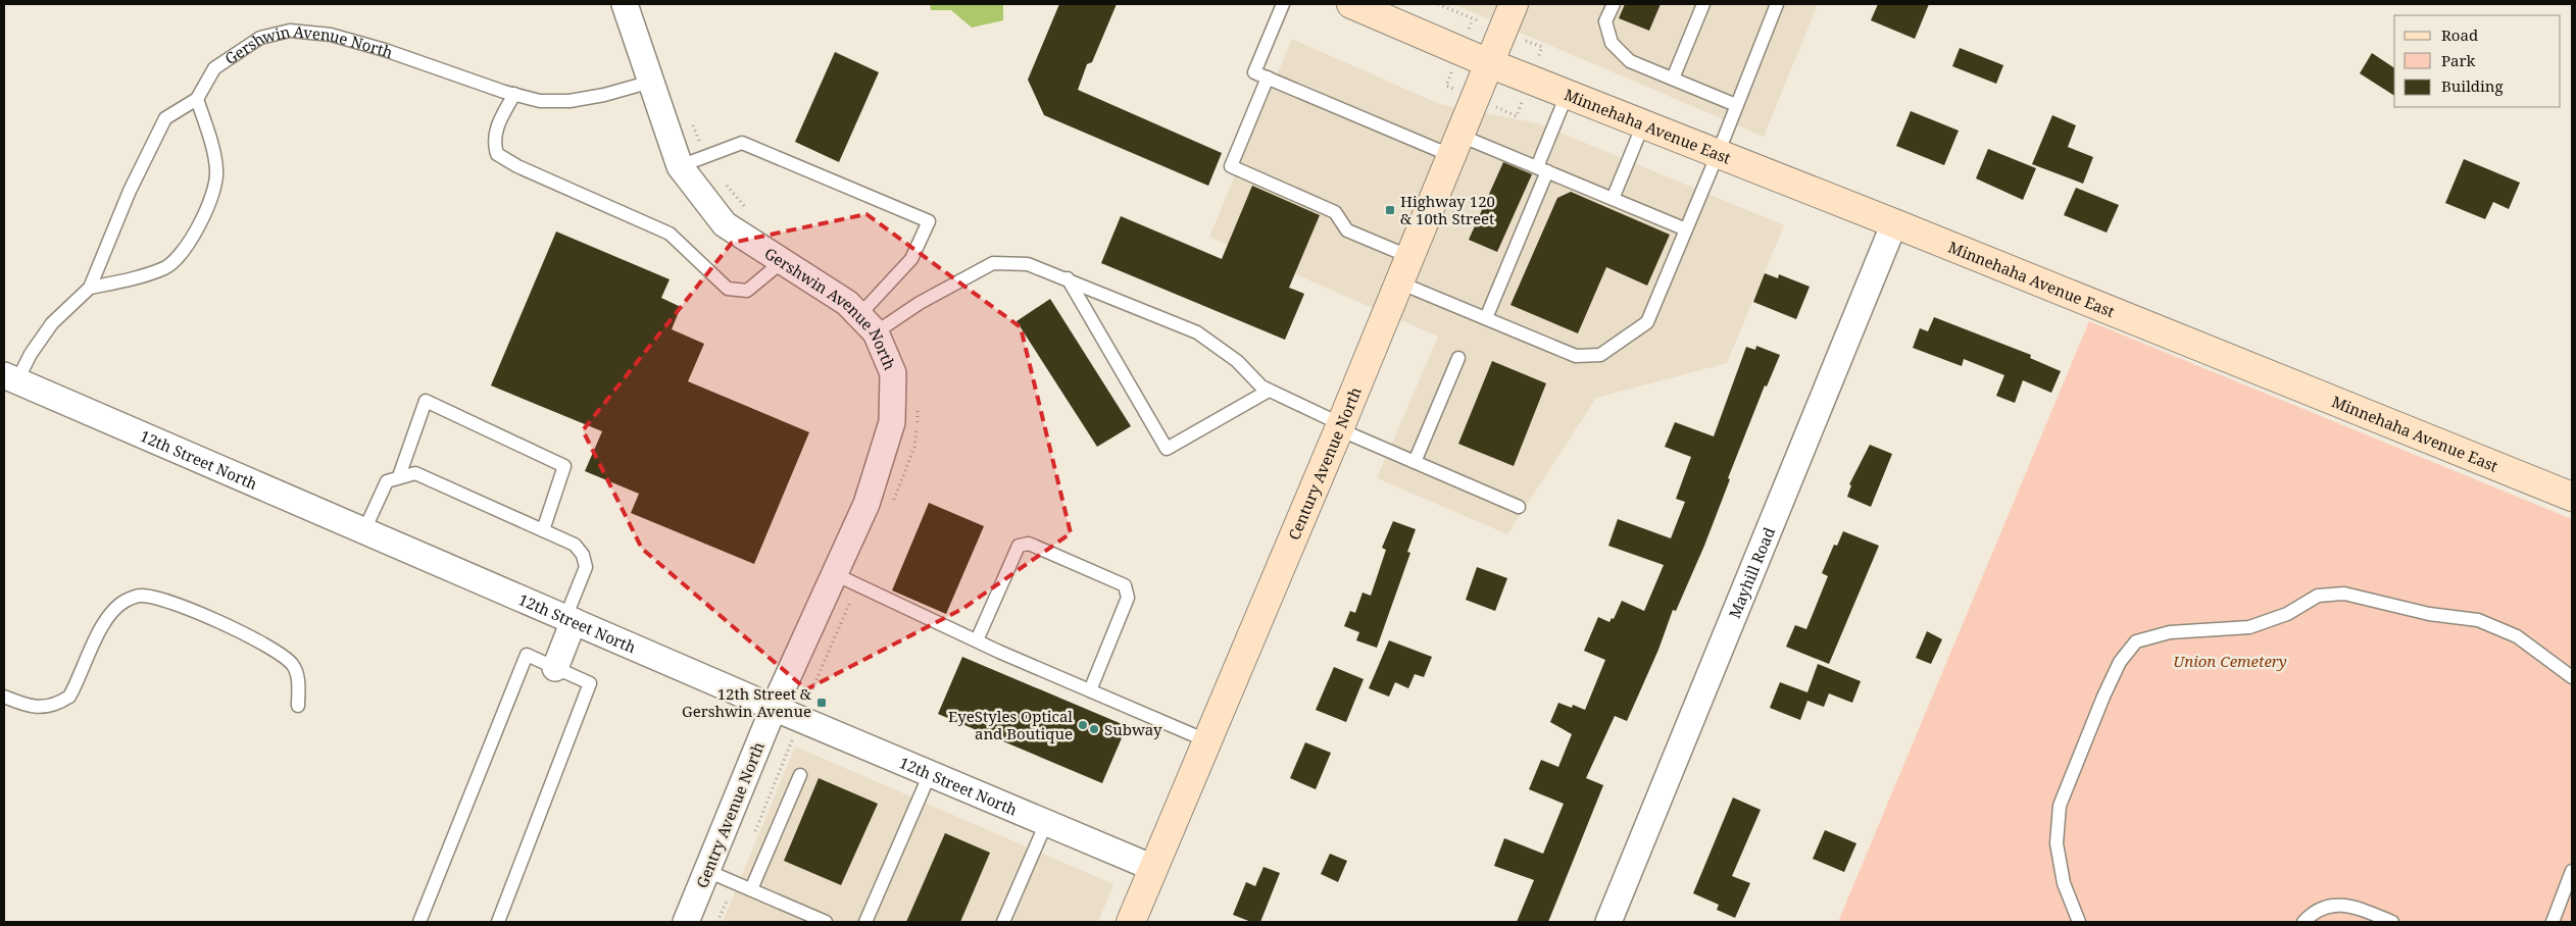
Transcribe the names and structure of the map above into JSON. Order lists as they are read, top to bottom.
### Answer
{
  "streets": {
    "main road": ["Minnehaha Avenue East", "Century Avenue North"],
    "street": [
      "Gershwin Avenue North",
      "12th Street North",
      "Mayhill Road",
      "Gentry Avenue North"
    ]
  },
  "crossings": [
    ["Gershwin Avenue North", "12th Street North"],
    ["Gershwin Avenue North", "Gentry Avenue North"],
    ["Minnehaha Avenue East", "Century Avenue North"],
    ["Minnehaha Avenue East", "Mayhill Road"],
    ["12th Street North", "Century Avenue North"],
    ["12th Street North", "Gentry Avenue North"]
  ],
  "parks": ["Union Cemetery"],
  "places": {
    "transit": ["Highway 120 & 10th Street", "12th Street & Gershwin Avenue"],
    "other": ["EyeStyles Optical and Boutique", "Subway"]
  },
  "legend": ["Road", "Park", "Building"]
}
